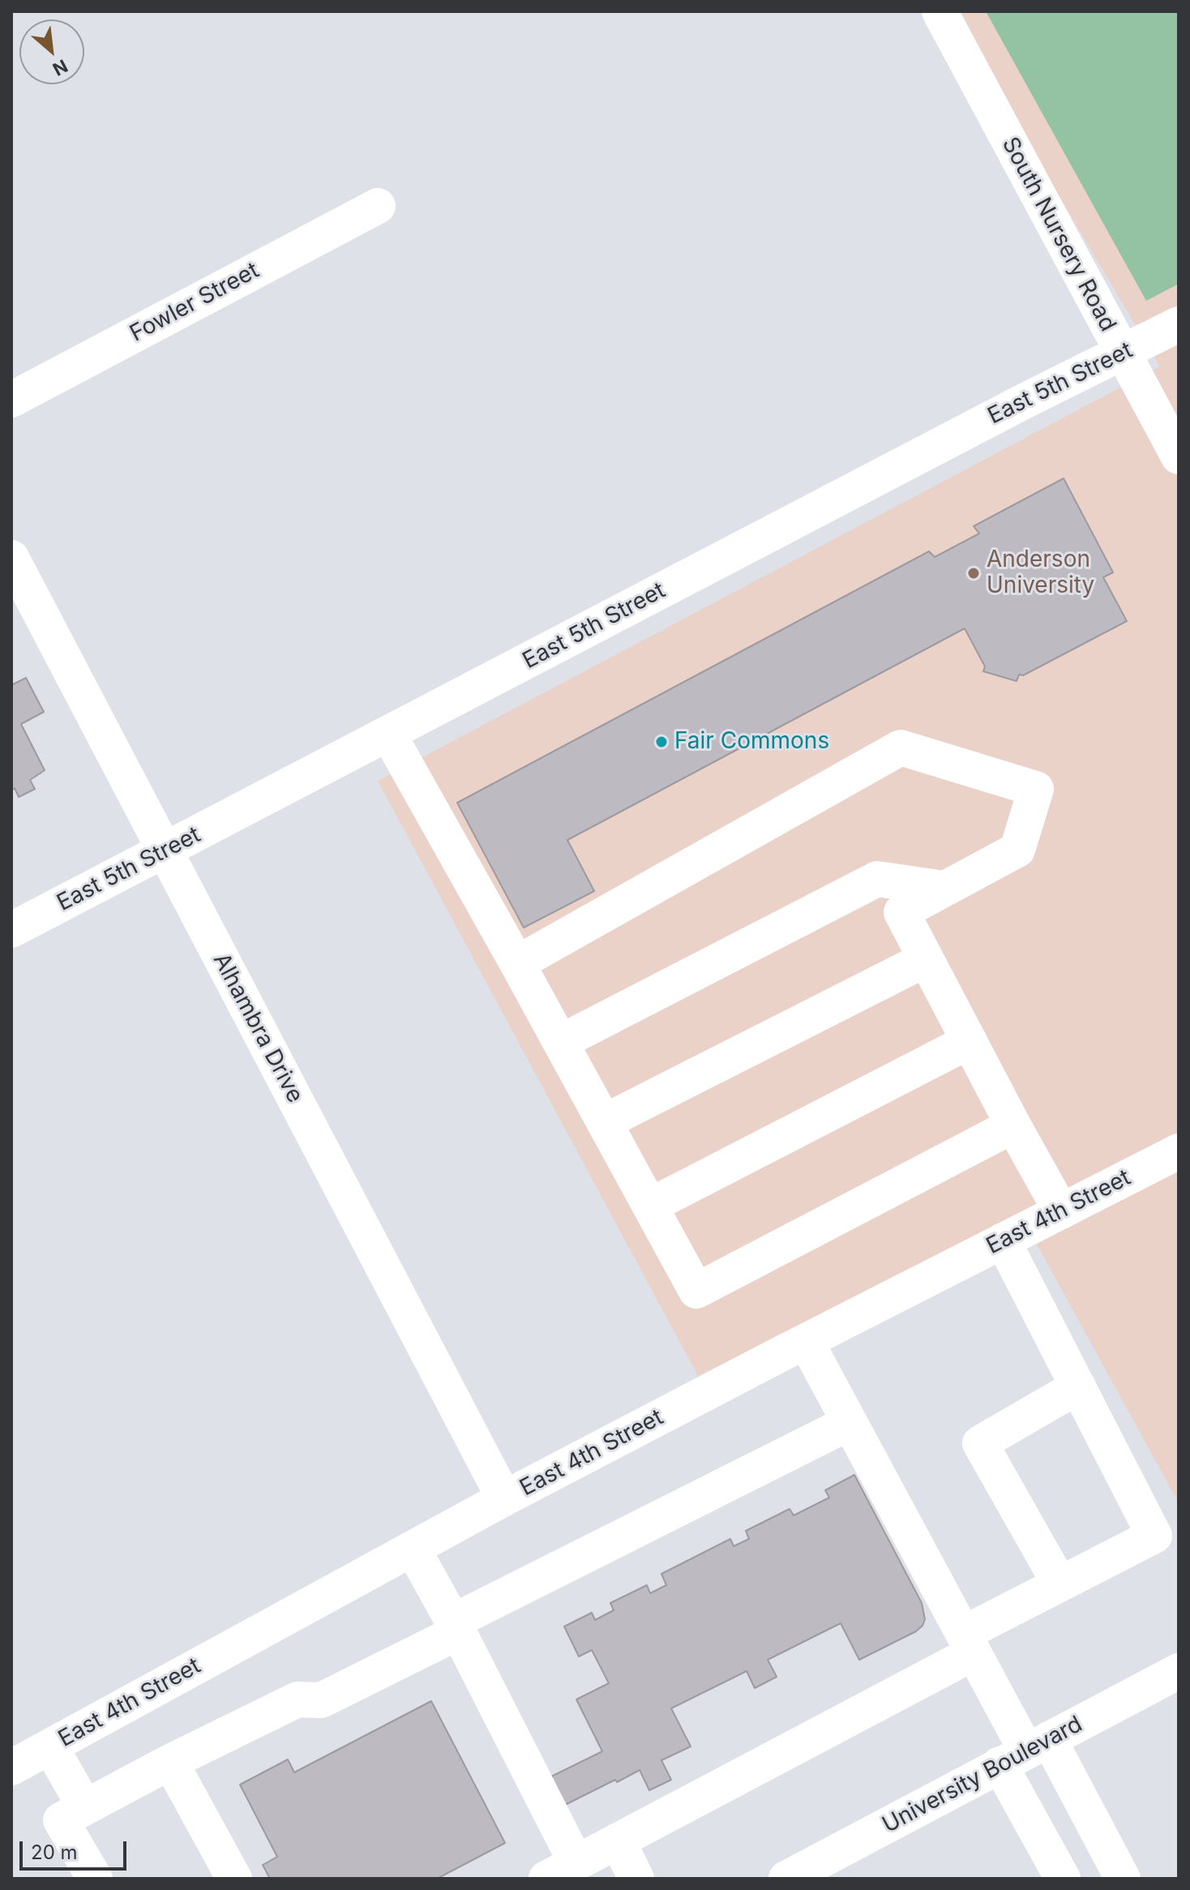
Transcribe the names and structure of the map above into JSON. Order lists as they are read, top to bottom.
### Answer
{
  "streets": {
    "street": [
      "South Nursery Road",
      "Fowler Street",
      "East 5th Street",
      "Alhambra Drive",
      "East 4th Street",
      "University Boulevard"
    ]
  },
  "crossings": [
    ["South Nursery Road", "East 5th Street"],
    ["East 5th Street", "Alhambra Drive"],
    ["Alhambra Drive", "East 4th Street"]
  ],
  "places": ["Anderson University", "Fair Commons"],
  "scale_bar": "20 m",
  "north": "bottom right"
}
